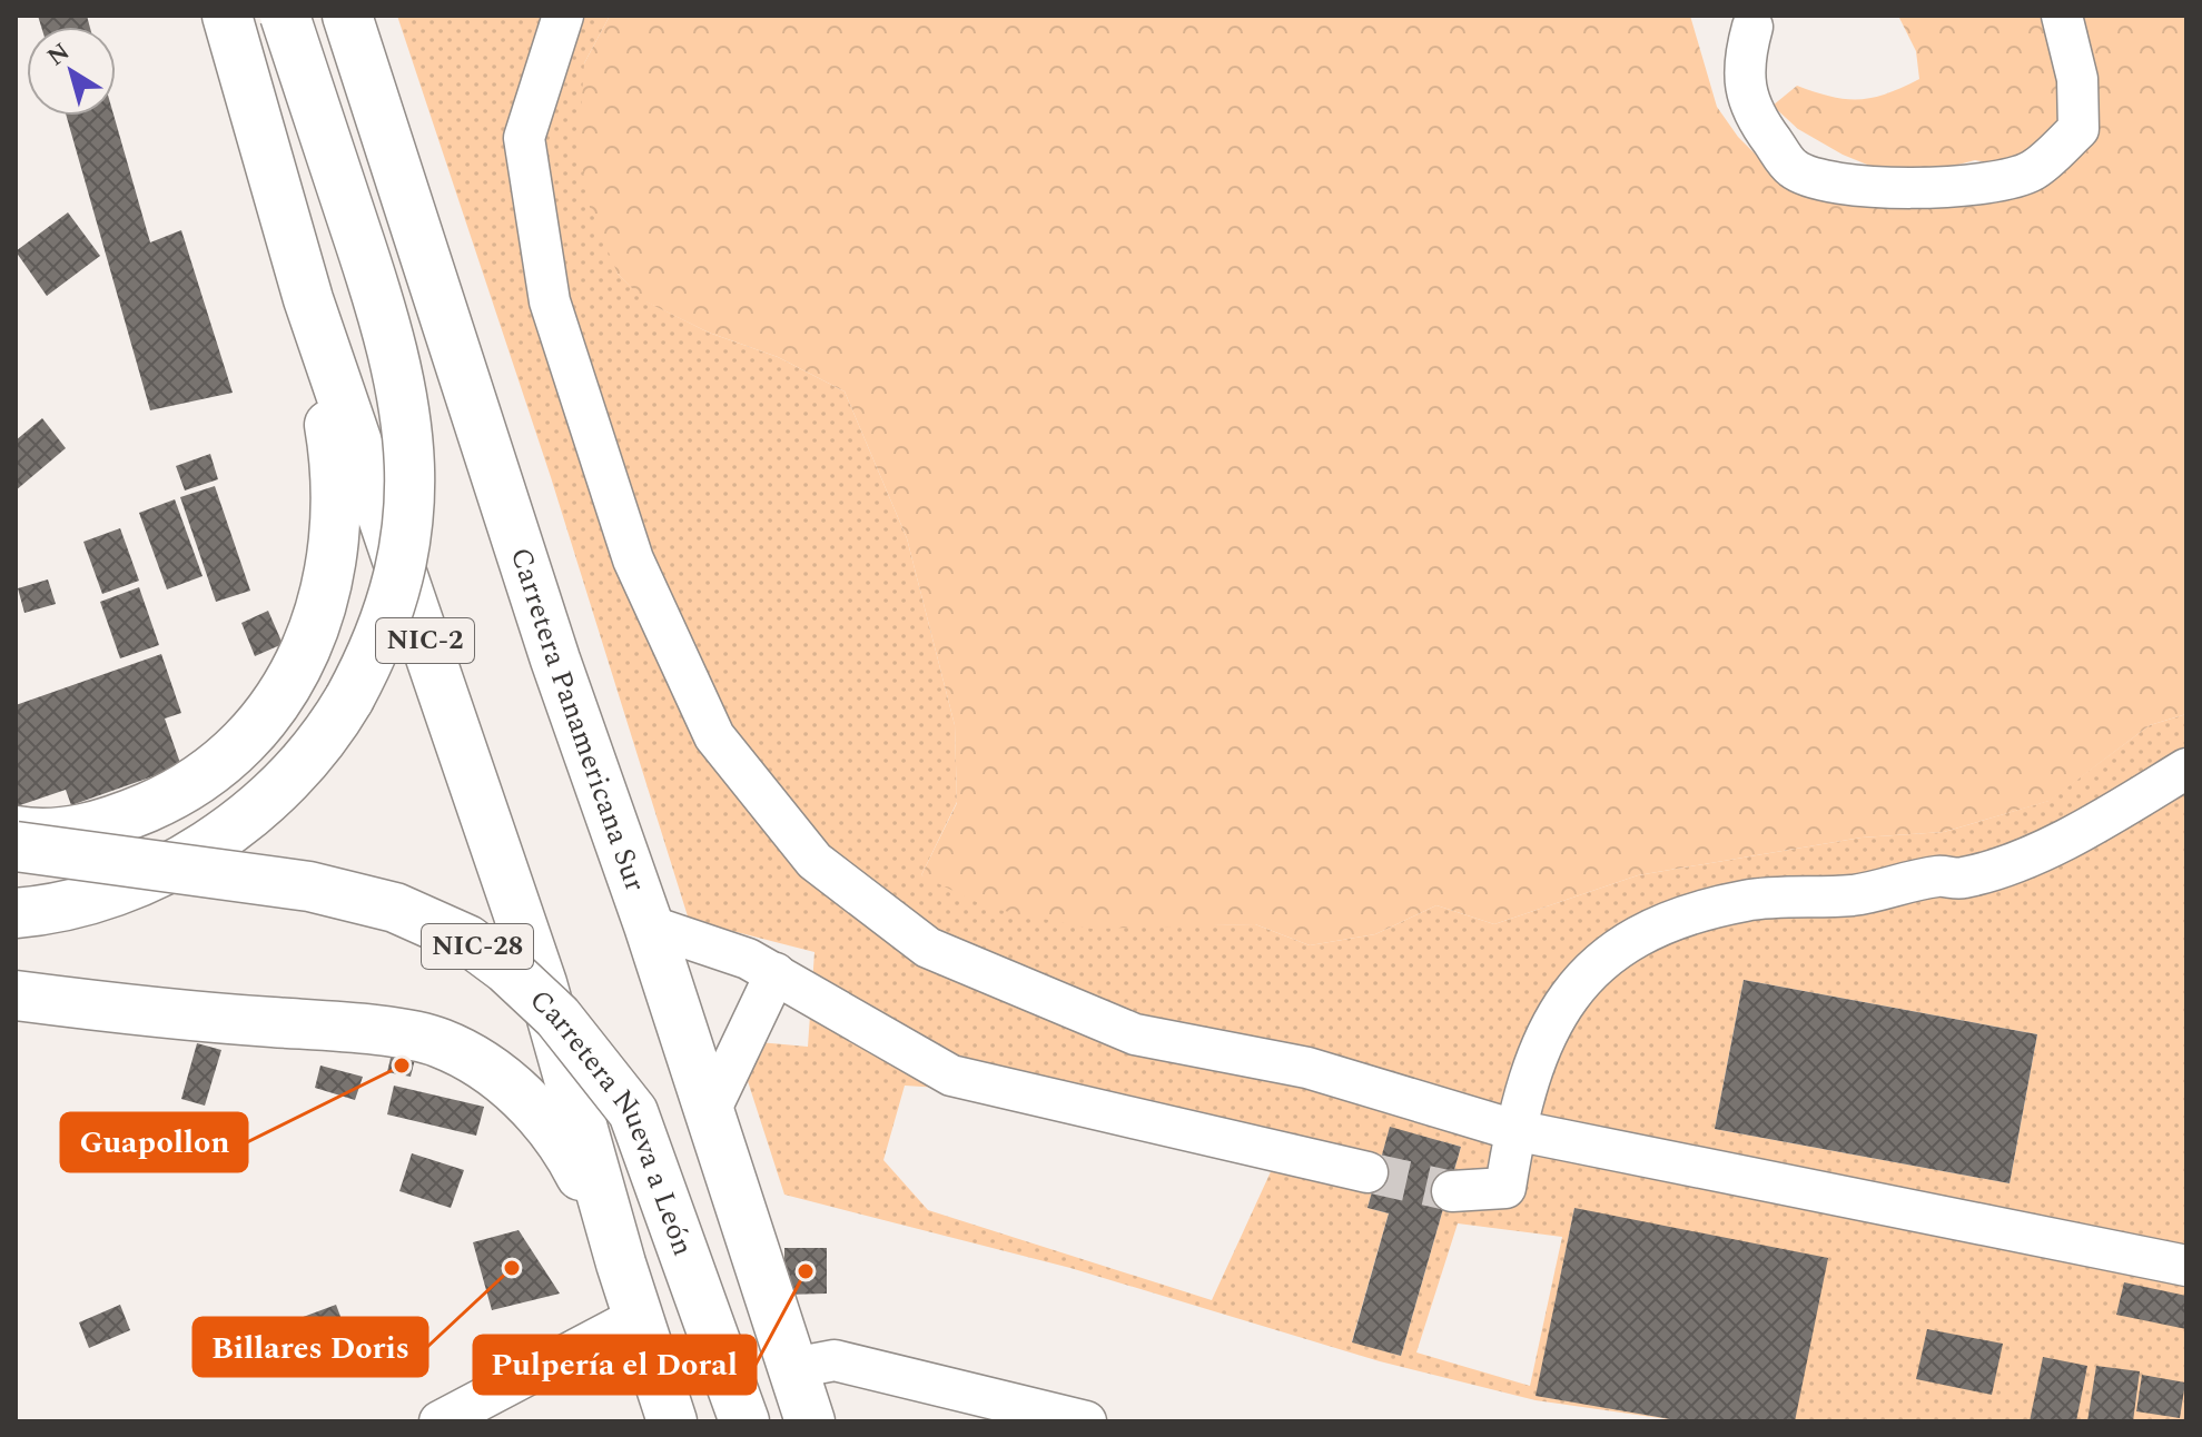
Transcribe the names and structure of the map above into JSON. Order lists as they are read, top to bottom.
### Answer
{
  "streets": {
    "highway": [
      "NIC-2",
      "Carretera Panamericana Sur",
      "NIC-28",
      "Carretera Nueva a León"
    ]
  },
  "crossings": [
    ["NIC-2", "Carretera Nueva a León"]
  ],
  "places": ["Guapollon", "Billares Doris", "Pulpería el Doral"],
  "north": "top left"
}
